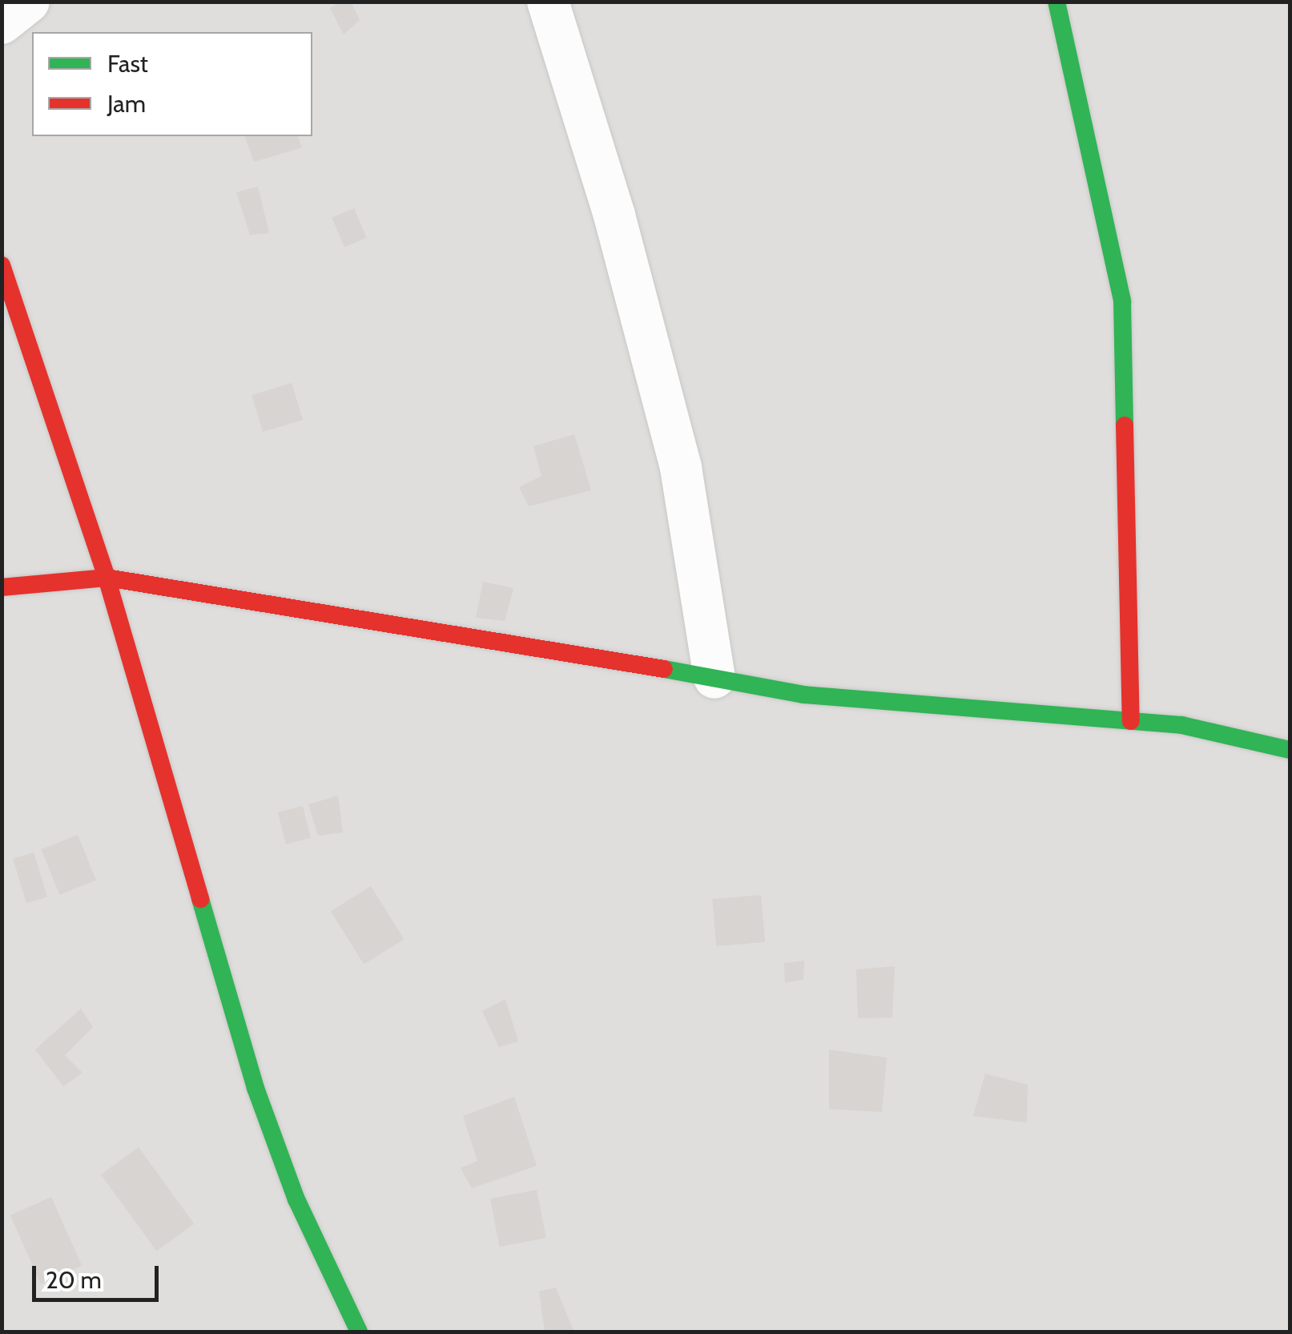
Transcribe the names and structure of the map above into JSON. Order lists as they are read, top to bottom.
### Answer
{
  "legend": ["Fast", "Jam"],
  "scale_bar": "20 m"
}
